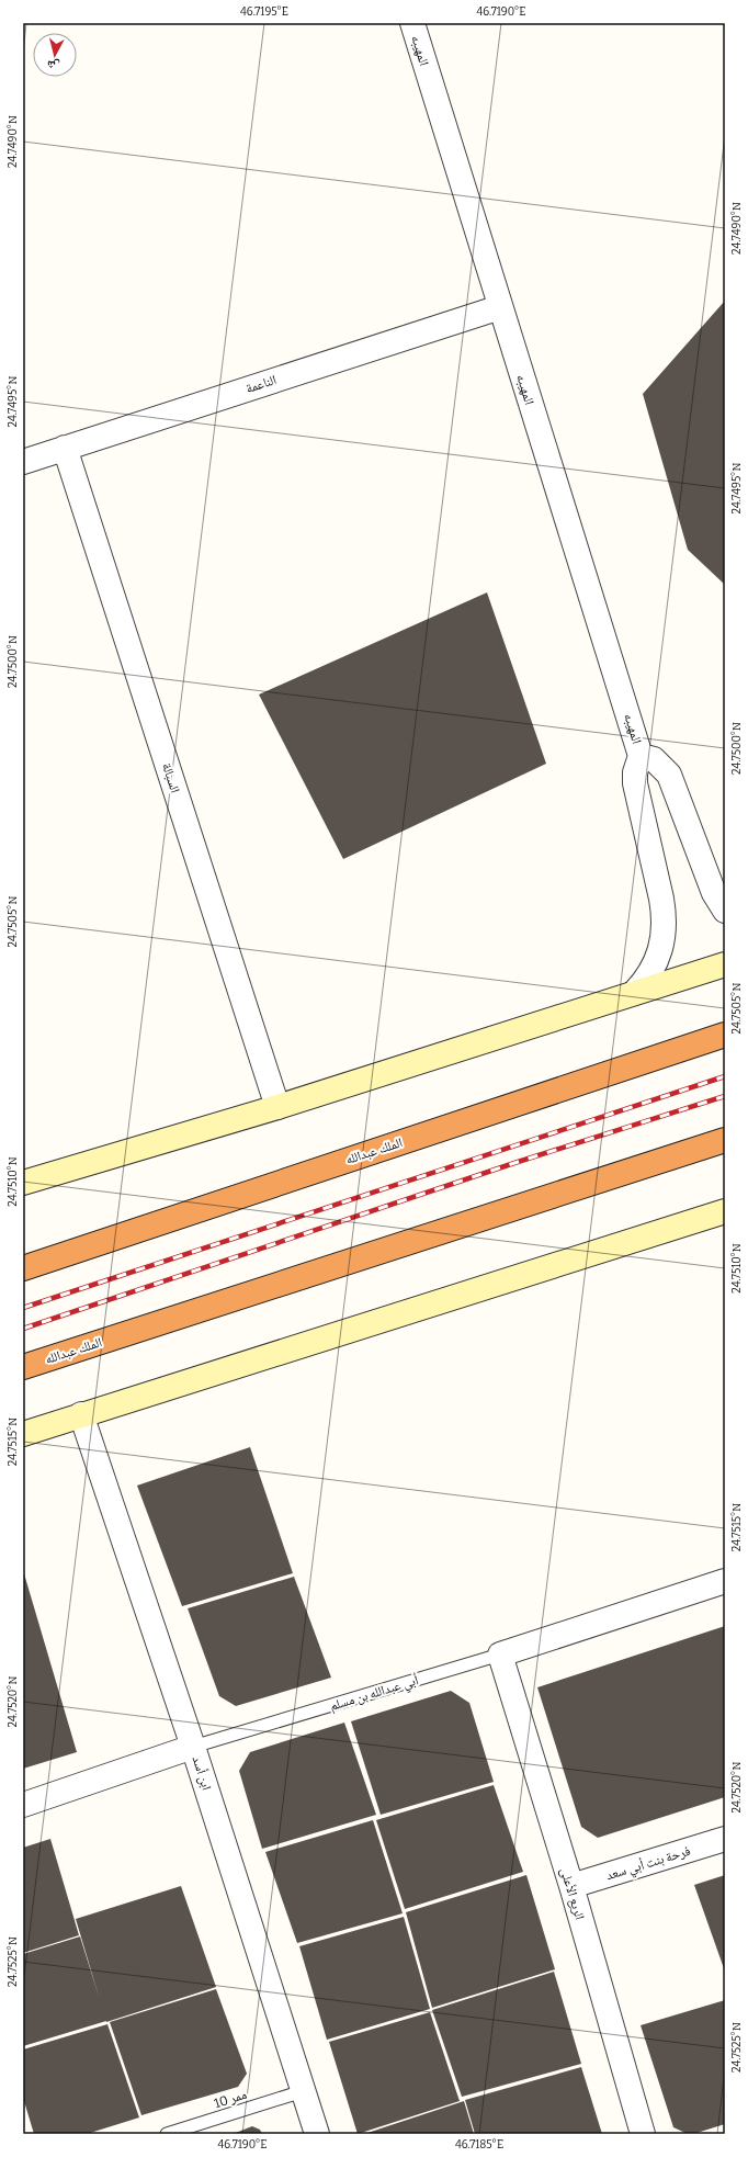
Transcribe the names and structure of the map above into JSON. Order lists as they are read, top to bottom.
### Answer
{
  "streets": {
    "highway": ["الملك عبدالله"],
    "street": [
      "المهيبه",
      "الناعمة",
      "السبالة",
      "أبي عبدالله بن مسلم",
      "ابن أسد",
      "فرحة بنت أبي سعد",
      "الريع الأعلى"
    ],
    "lane": ["ممر 10"]
  },
  "crossings": [
    ["المهيبه", "الناعمة"],
    ["الناعمة", "السبالة"],
    ["أبي عبدالله بن مسلم", "ابن أسد"],
    ["أبي عبدالله بن مسلم", "الريع الأعلى"],
    ["ابن أسد", "ممر 10"],
    ["فرحة بنت أبي سعد", "الريع الأعلى"]
  ],
  "north": "bottom",
  "coordinates": [
    "46.7195°E",
    "46.7190°E",
    "24.7490°N",
    "24.7495°N",
    "24.7500°N",
    "24.7505°N",
    "24.7510°N",
    "24.7515°N",
    "24.7520°N",
    "24.7525°N",
    "46.7185°E"
  ]
}
